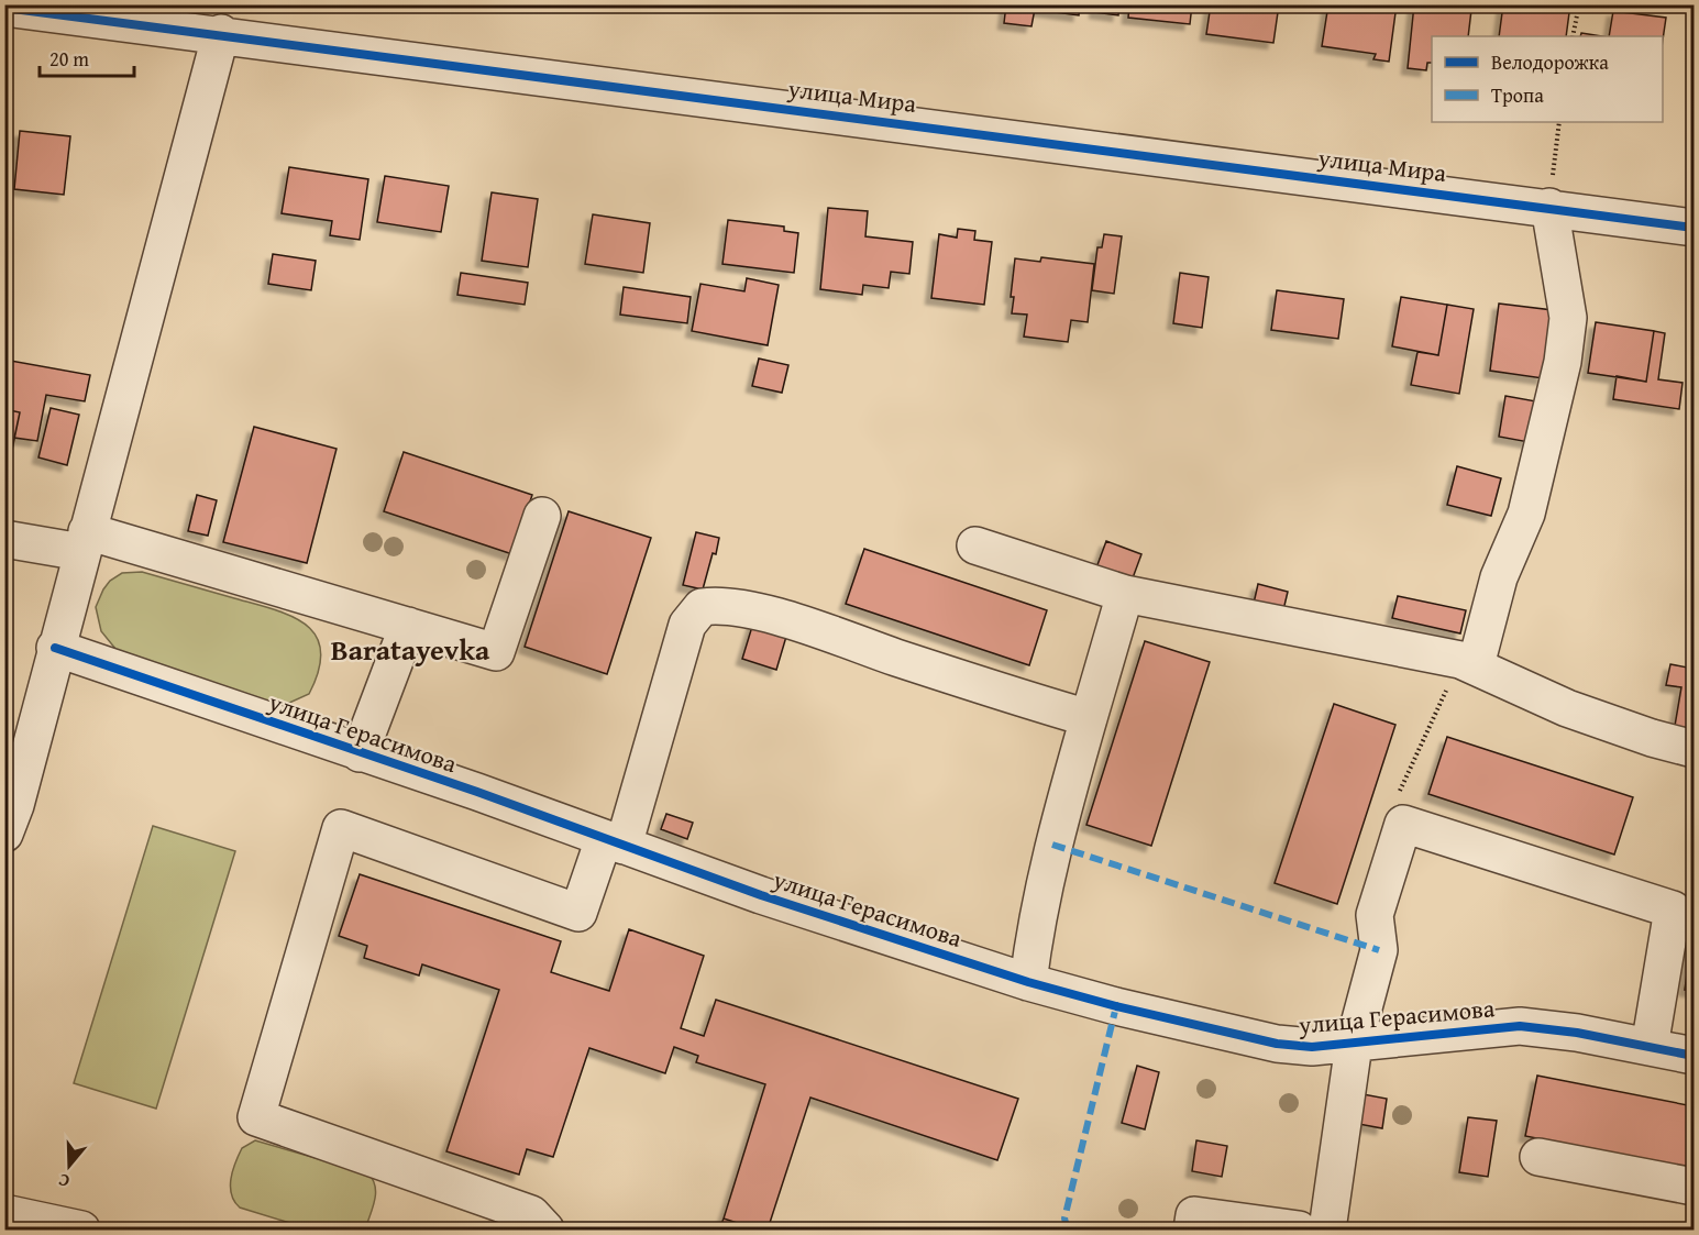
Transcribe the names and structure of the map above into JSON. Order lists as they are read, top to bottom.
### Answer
{
  "streets": {
    "street": ["улица Мира", "улица Герасимова"]
  },
  "districts": ["Baratayevka"],
  "legend": ["Велодорожка", "Тропа"],
  "scale_bar": "20 m",
  "north": "bottom"
}
